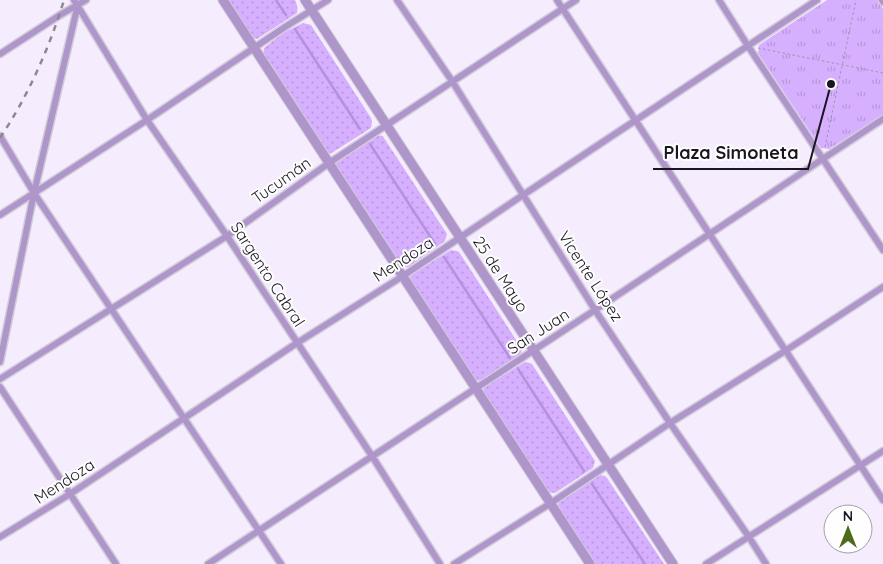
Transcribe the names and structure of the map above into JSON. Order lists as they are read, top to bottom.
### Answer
{
  "streets": {
    "street": [
      "Tucumán",
      "Mendoza",
      "Sargento Cabral",
      "25 de Mayo",
      "Vicente López",
      "San Juan"
    ]
  },
  "crossings": [
    ["Tucumán", "Sargento Cabral"],
    ["Tucumán", "25 de Mayo"],
    ["Tucumán", "Vicente López"],
    ["Mendoza", "Sargento Cabral"],
    ["Mendoza", "25 de Mayo"],
    ["Mendoza", "Vicente López"],
    ["Sargento Cabral", "San Juan"],
    ["25 de Mayo", "San Juan"],
    ["Vicente López", "San Juan"]
  ],
  "places": ["Plaza Simoneta"],
  "north": "top"
}
